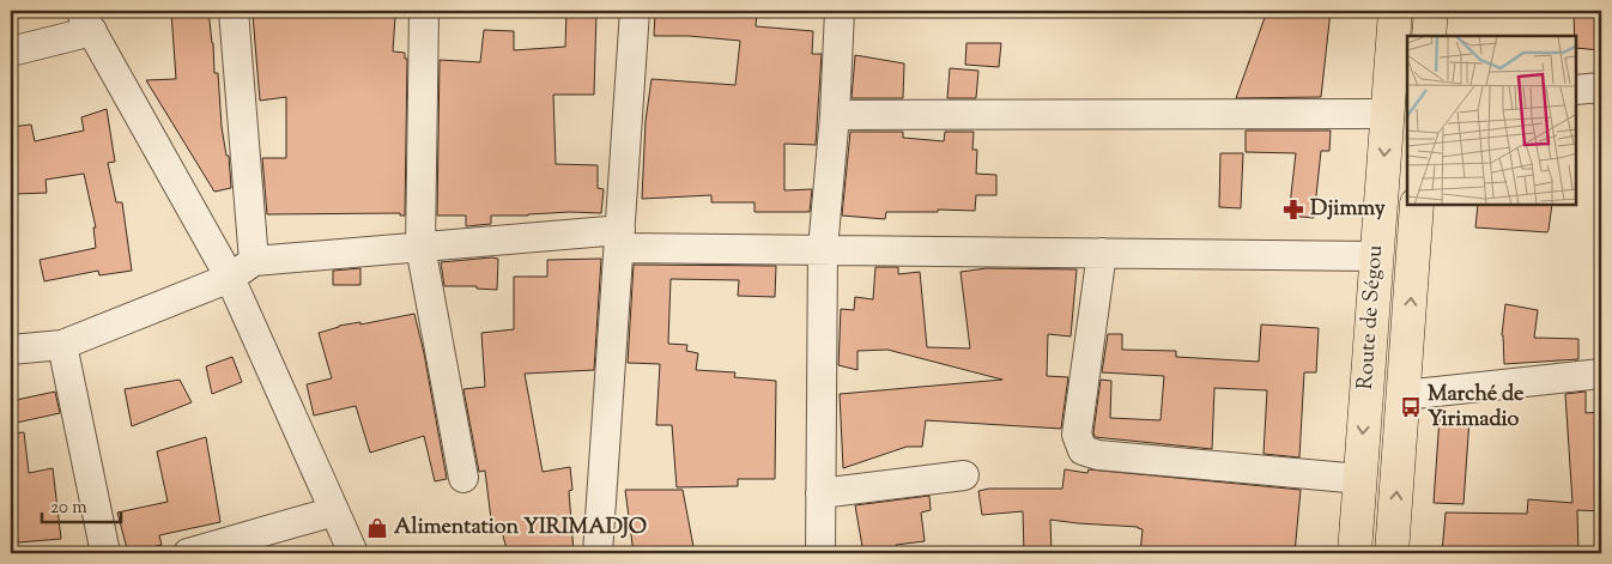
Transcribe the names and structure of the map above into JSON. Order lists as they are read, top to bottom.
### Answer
{
  "streets": {
    "highway": ["Route de Ségou"]
  },
  "places": {
    "pharmacy": ["Djimmy"],
    "bus stop": ["Marché de Yirimadio"],
    "shop": ["Alimentation YIRIMADJO"]
  },
  "scale_bar": "20 m"
}
